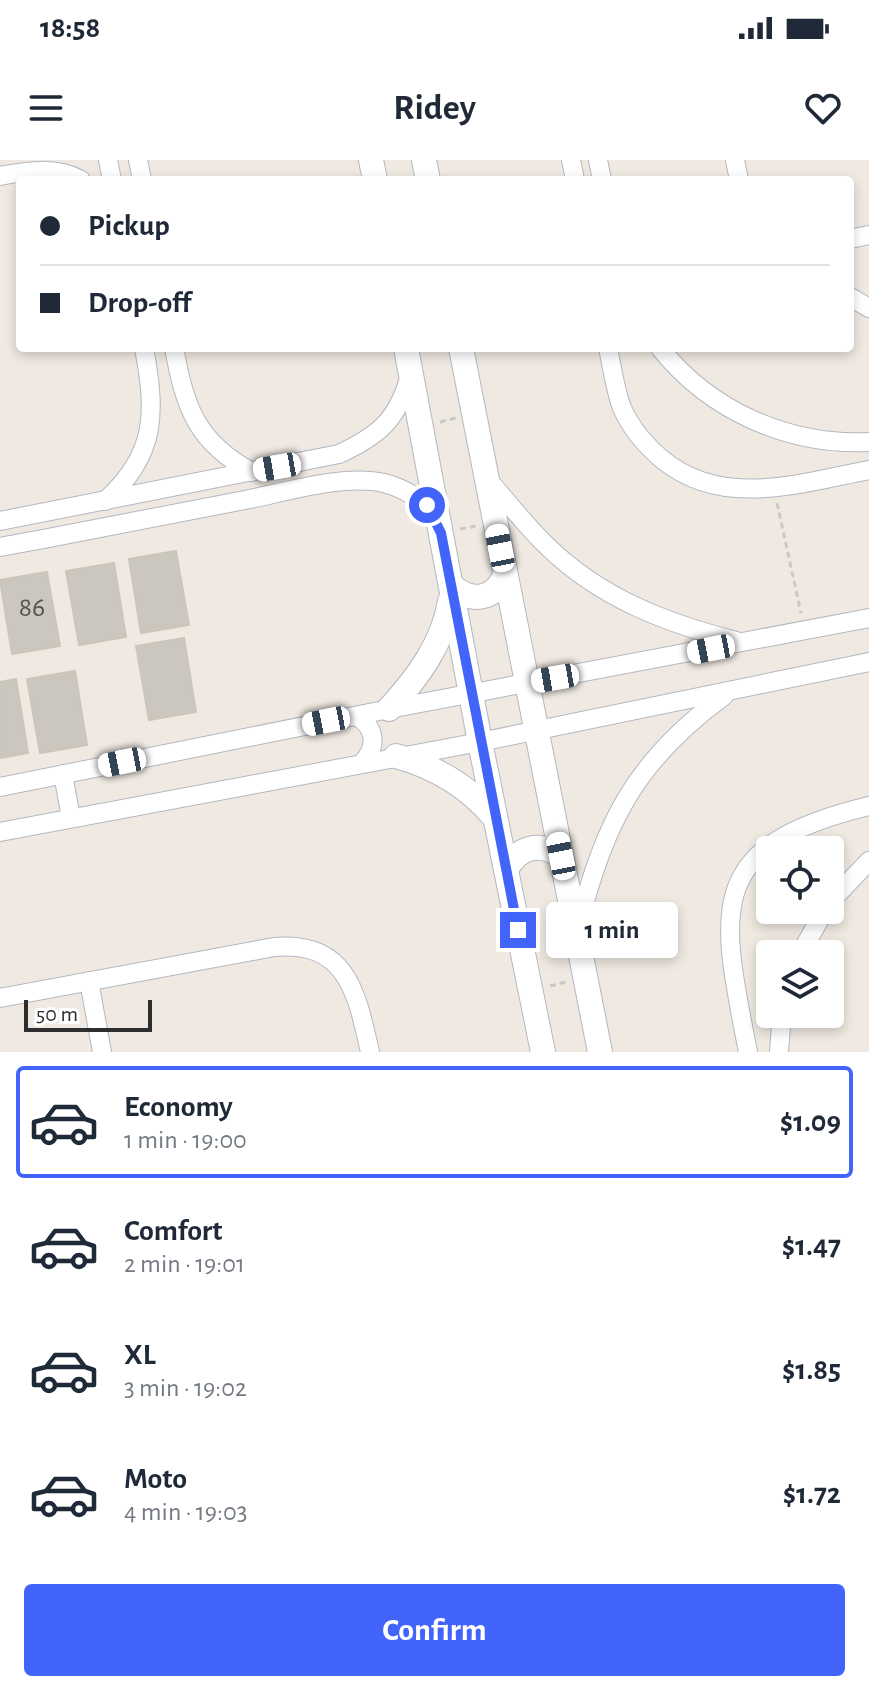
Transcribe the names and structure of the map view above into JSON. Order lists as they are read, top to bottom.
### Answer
{
  "house_numbers": ["86"],
  "scale_bar": "50 m",
  "page": {
    "status": "18:58",
    "header": "Ridey",
    "banner": ["Pickup", "Drop-off"],
    "bubble": "1 min",
    "scale": "50 m",
    "list": [
      {
        "name": "Economy",
        "note": "1 min · 19:00",
        "value": "$1.09"
      },
      {
        "name": "Comfort",
        "note": "2 min · 19:01",
        "value": "$1.47"
      },
      {
        "name": "XL",
        "note": "3 min · 19:02",
        "value": "$1.85"
      },
      {
        "name": "Moto",
        "note": "4 min · 19:03",
        "value": "$1.72"
      }
    ],
    "buttons": "Confirm"
  }
}
